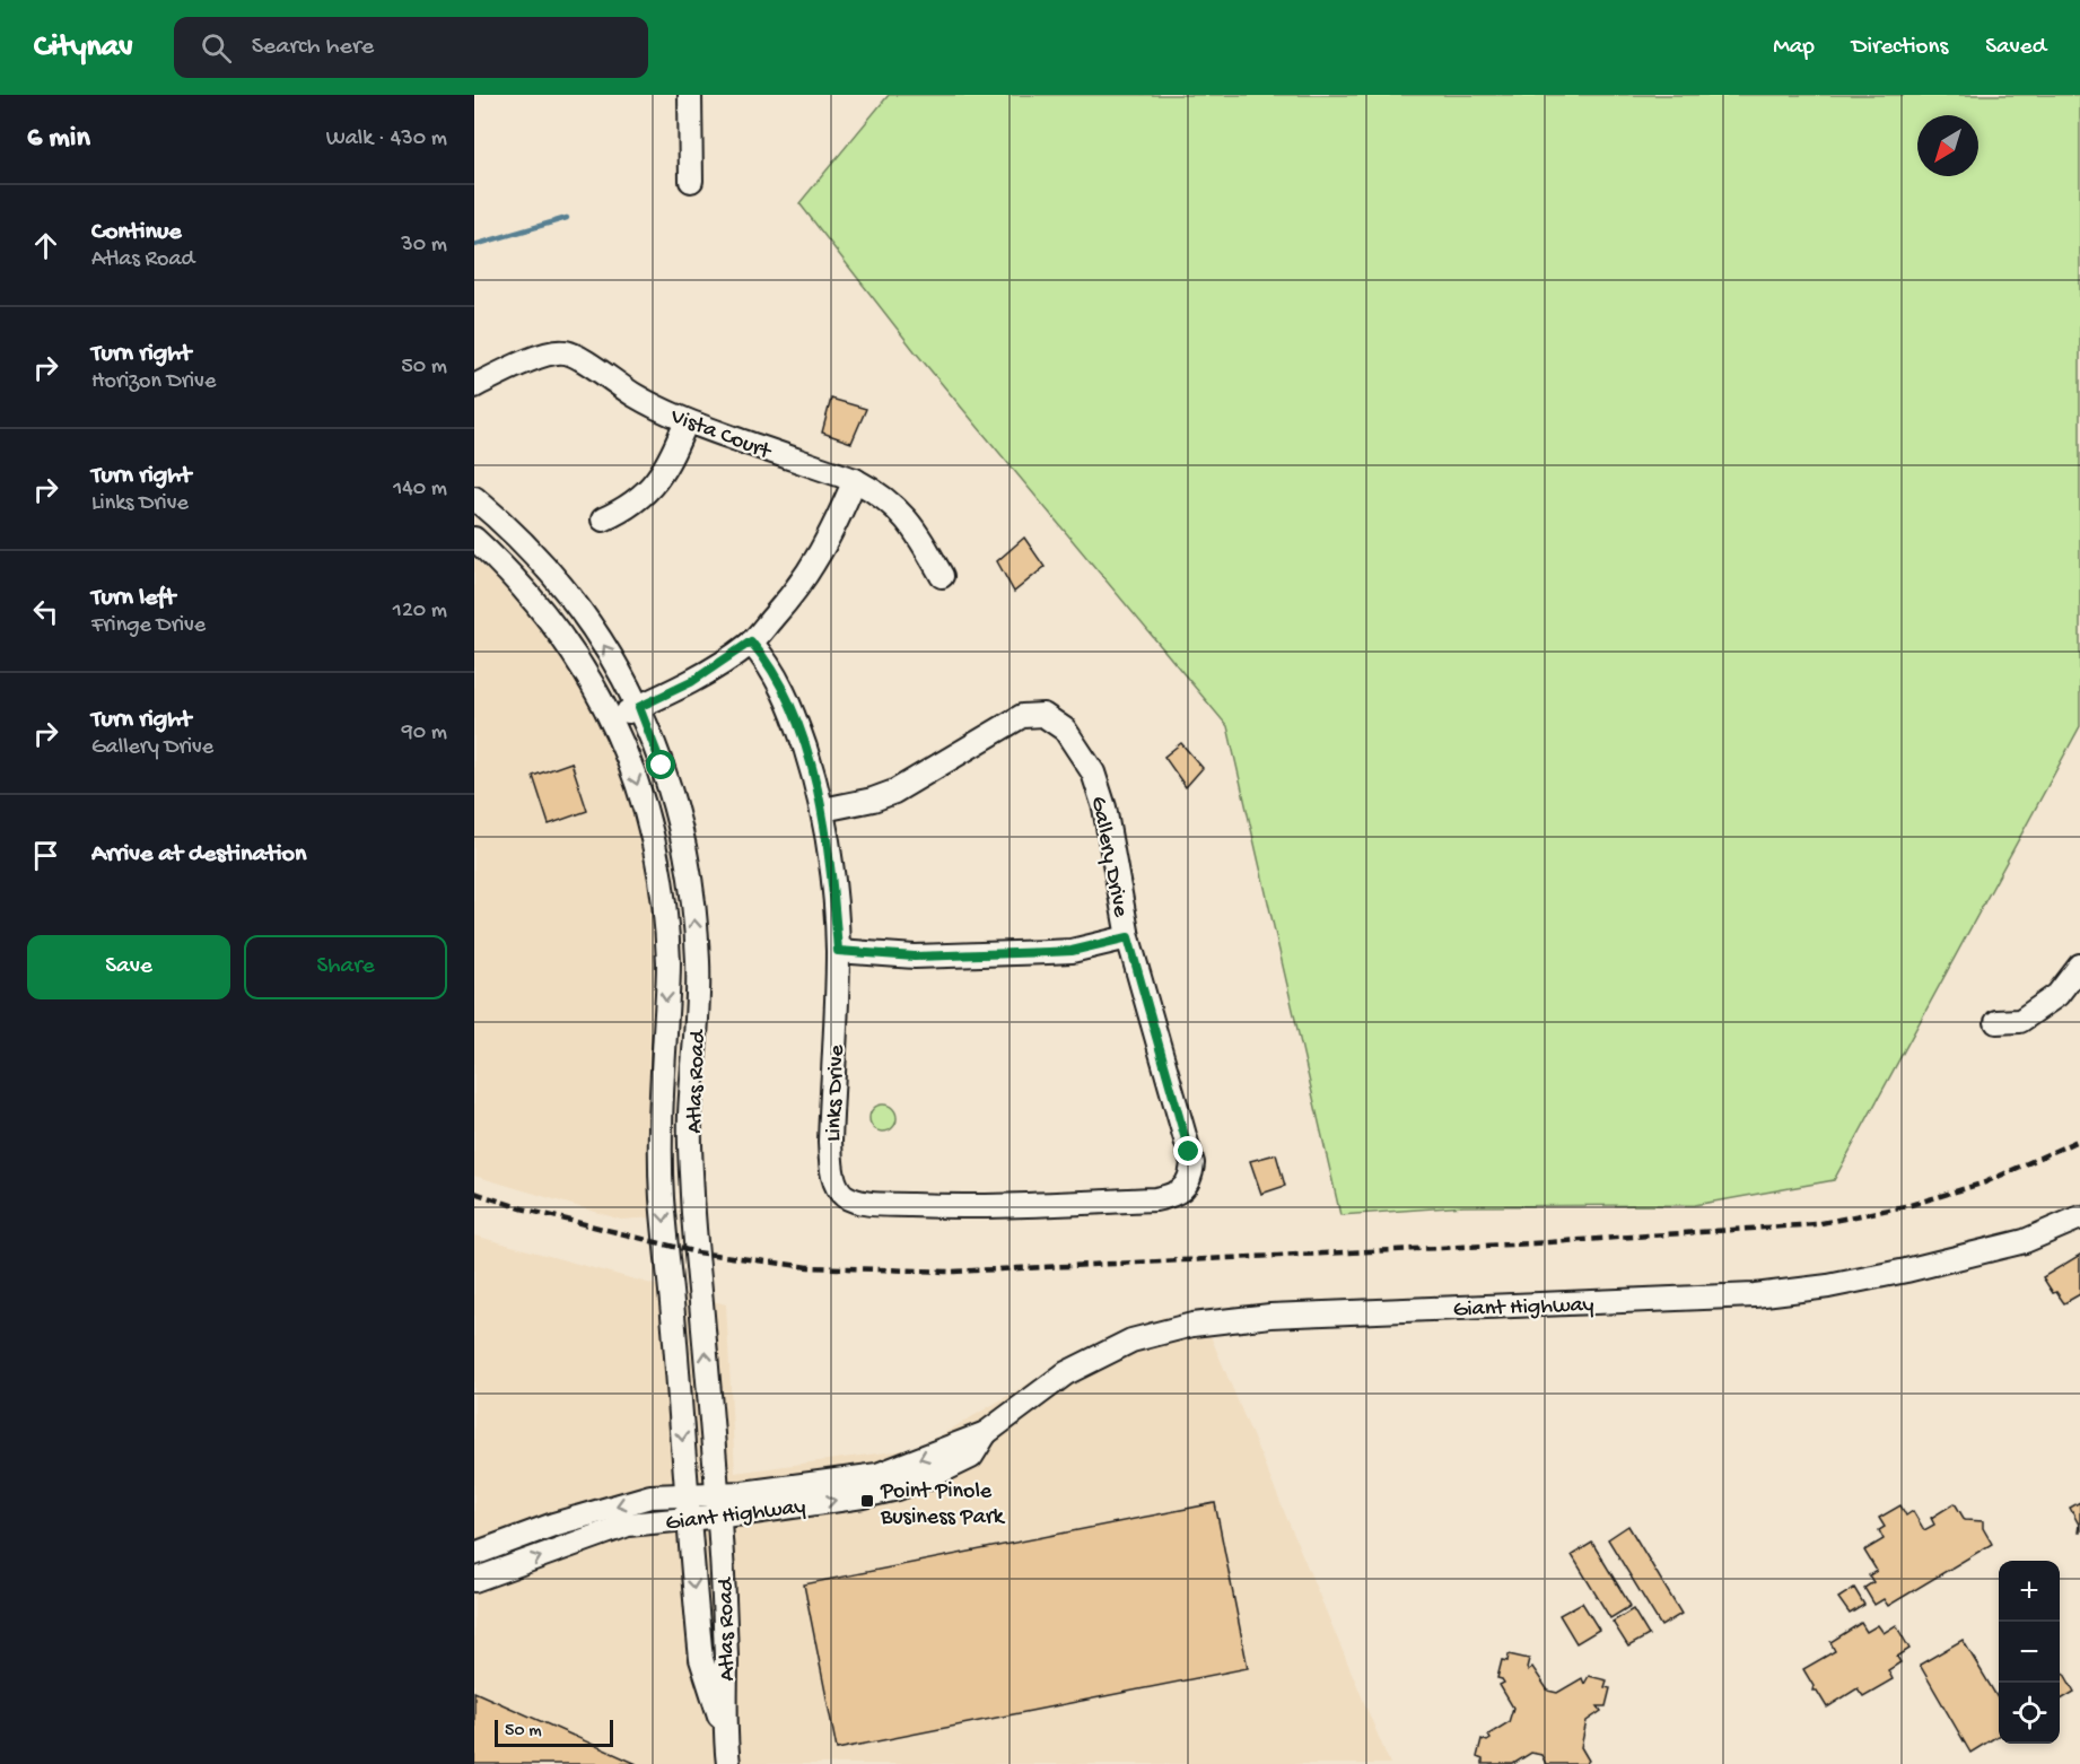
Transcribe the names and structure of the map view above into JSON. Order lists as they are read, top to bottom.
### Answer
{
  "streets": {
    "street": [
      "Vista Court",
      "Gallery Drive",
      "Atlas Road",
      "Links Drive",
      "Giant Highway"
    ]
  },
  "crossings": [
    ["Gallery Drive", "Links Drive"],
    ["Atlas Road", "Giant Highway"]
  ],
  "places": {
    "transit": ["Point Pinole Business Park"]
  },
  "scale_bar": "50 m",
  "north": "bottom left",
  "page": {
    "header": "Citynav",
    "search": "Search here",
    "nav": ["Map", "Directions", "Saved"],
    "heading": ["6 min", "Walk · 430 m"],
    "list": [
      ["Continue", "Atlas Road", "30 m"],
      ["Turn right", "Horizon Drive", "50 m"],
      ["Turn right", "Links Drive", "140 m"],
      ["Turn left", "Fringe Drive", "120 m"],
      ["Turn right", "Gallery Drive", "90 m"],
      "Arrive at destination"
    ],
    "buttons": ["Save", "Share"],
    "map_buttons": ["+", "−"],
    "scale": "50 m"
  }
}
